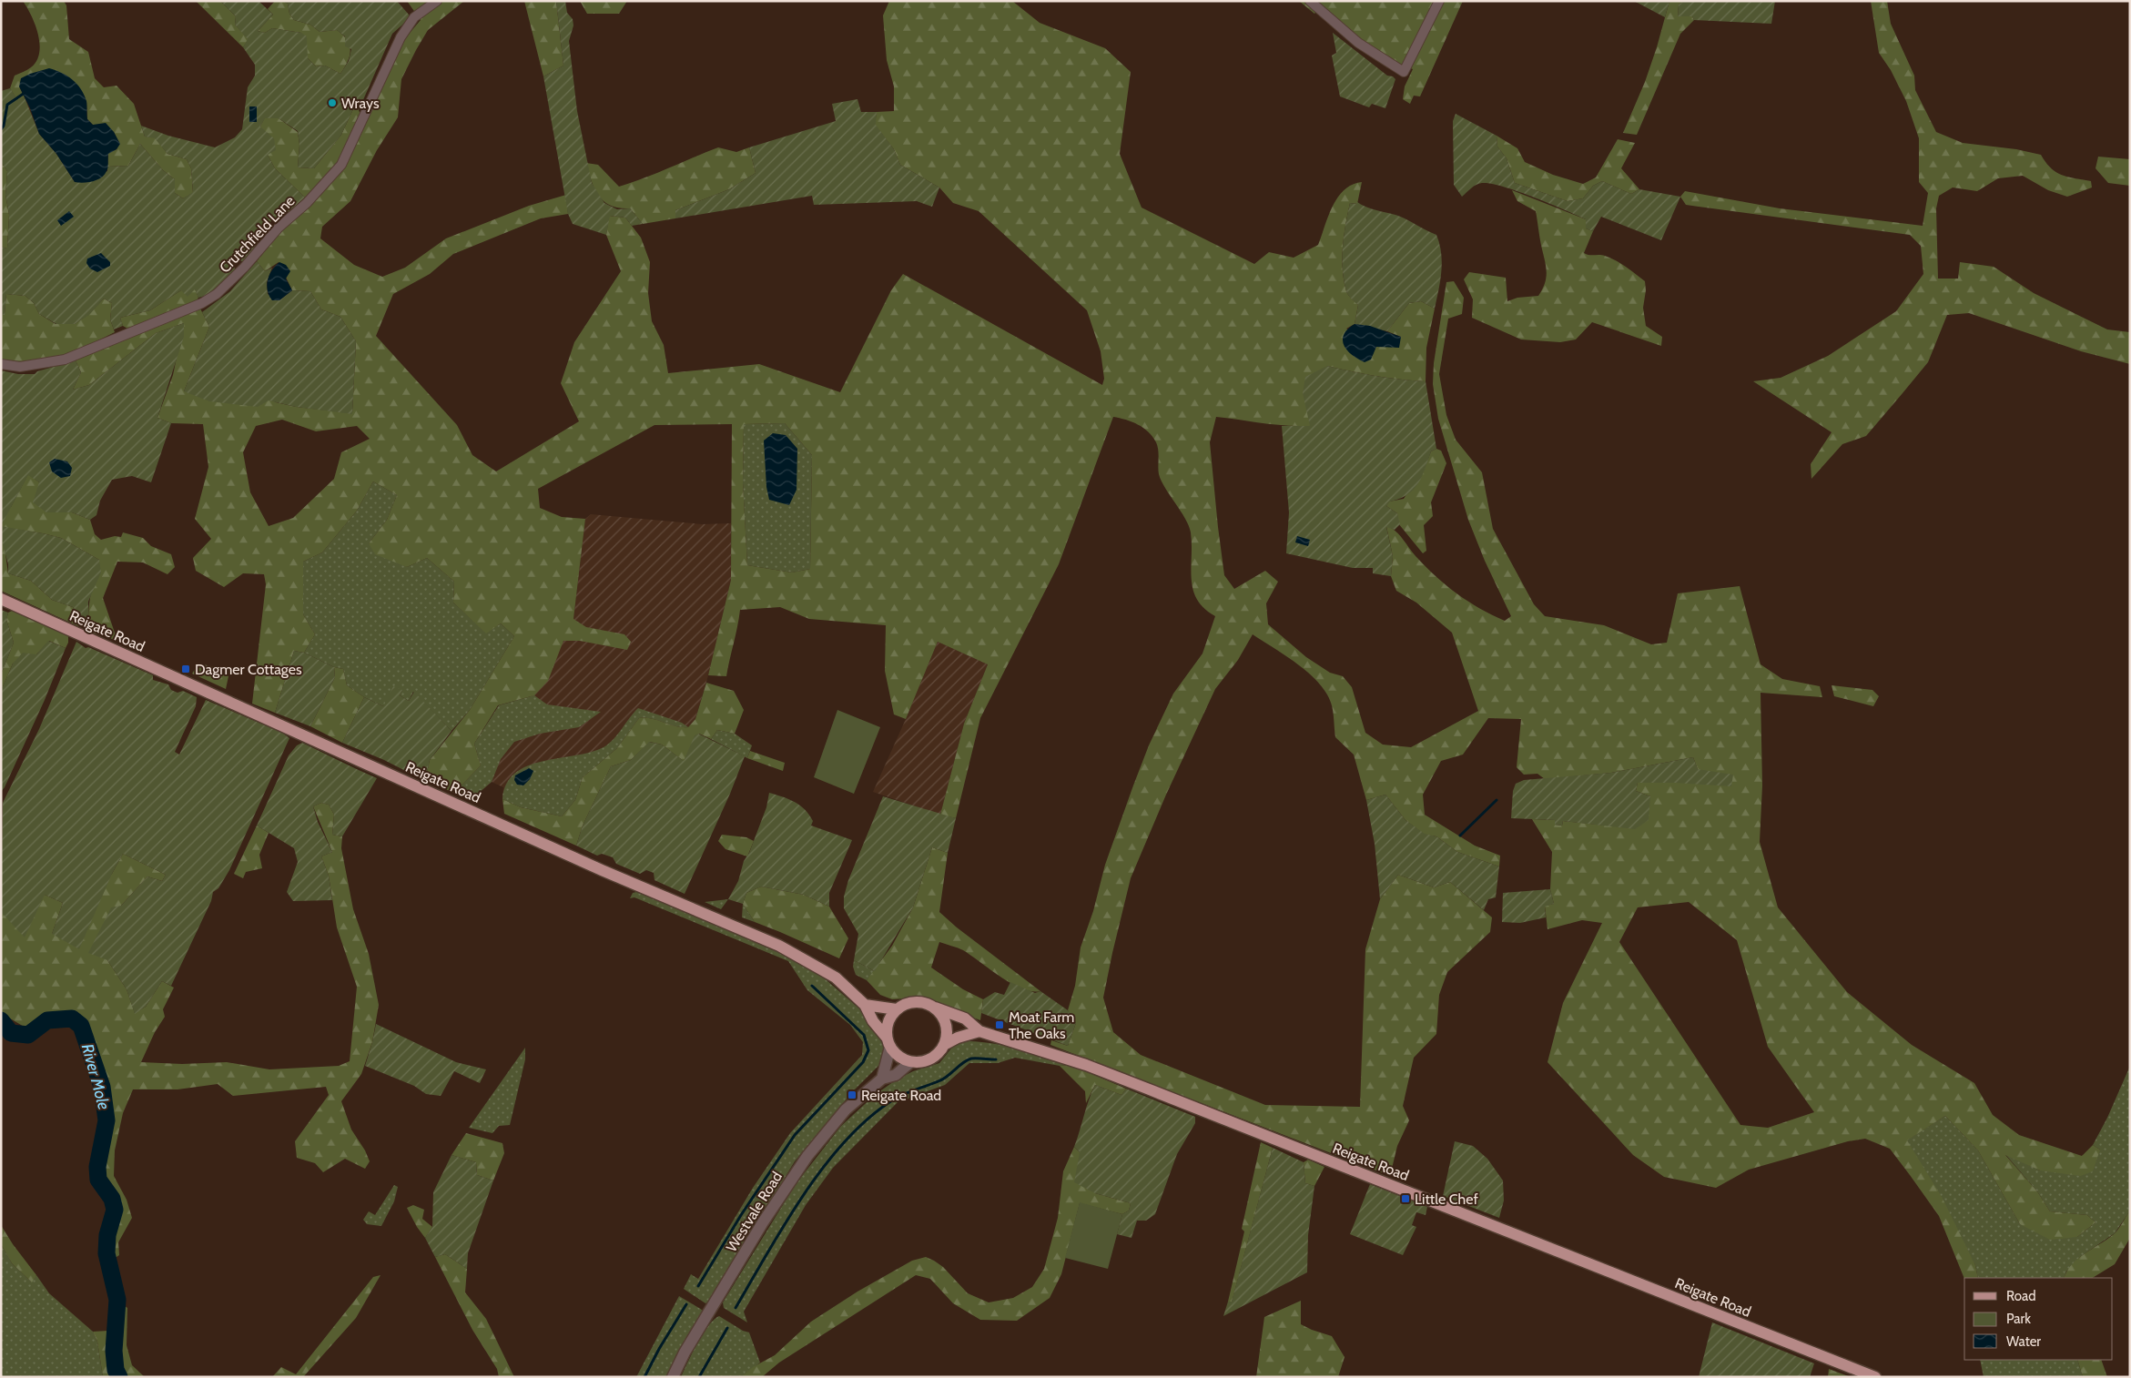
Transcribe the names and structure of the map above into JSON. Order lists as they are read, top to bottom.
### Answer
{
  "streets": {
    "main road": ["Reigate Road"],
    "street": ["Crutchfield Lane", "Westvale Road"]
  },
  "crossings": [
    ["Reigate Road", "Westvale Road"]
  ],
  "water": ["River Mole"],
  "places": {
    "other": ["Wrays"],
    "transit": [
      "Dagmer Cottages",
      "Moat Farm The Oaks",
      "Reigate Road",
      "Little Chef"
    ]
  },
  "legend": ["Road", "Park", "Water"]
}
